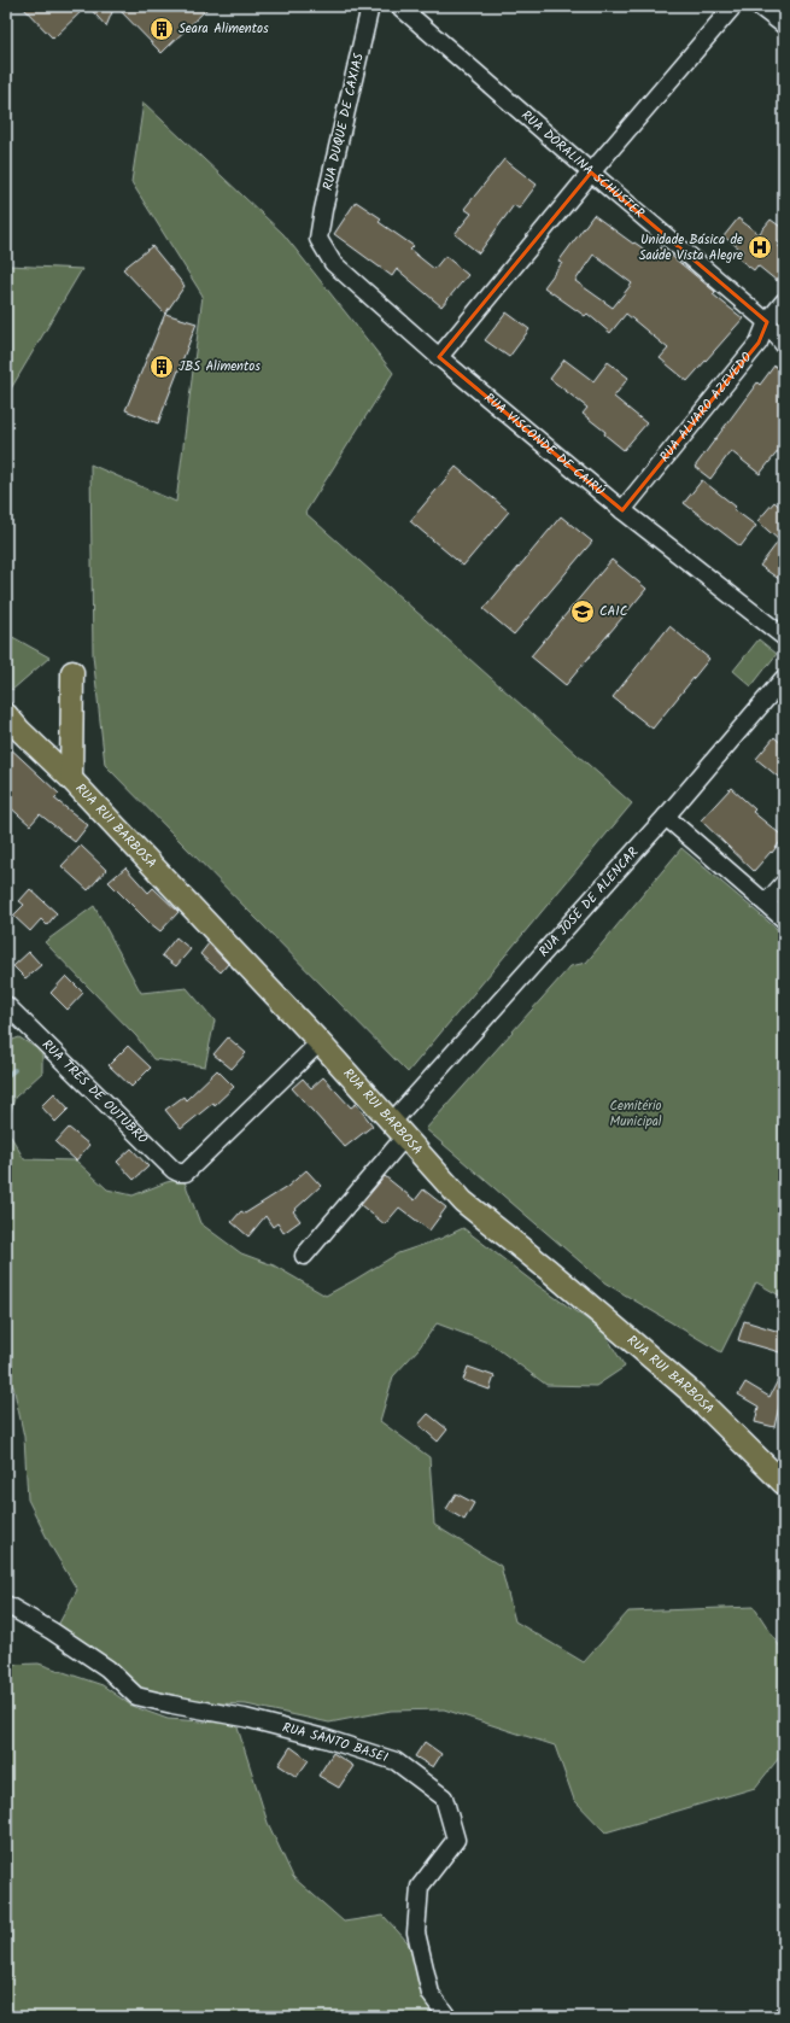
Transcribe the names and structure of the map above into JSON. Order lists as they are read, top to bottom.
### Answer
{
  "streets": {
    "main road": ["RUA RUI BARBOSA"],
    "street": [
      "RUA DUQUE DE CAXIAS",
      "RUA DORALINA SCHUSTER",
      "RUA ALVARO AZEVEDO",
      "RUA VISCONDE DE CAIRÚ",
      "RUA JOSÉ DE ALENCAR",
      "RUA TRÊS DE OUTUBRO",
      "RUA SANTO BASEI"
    ]
  },
  "crossings": [
    ["RUA DUQUE DE CAXIAS", "RUA VISCONDE DE CAIRÚ"],
    ["RUA DORALINA SCHUSTER", "RUA ALVARO AZEVEDO"],
    ["RUA ALVARO AZEVEDO", "RUA VISCONDE DE CAIRÚ"],
    ["RUA RUI BARBOSA", "RUA JOSÉ DE ALENCAR"],
    ["RUA RUI BARBOSA", "RUA TRÊS DE OUTUBRO"]
  ],
  "parks": ["Cemitério Municipal"],
  "places": {
    "building": ["Seara Alimentos", "JBS Alimentos"],
    "hospital": ["Unidade Básica de Saúde Vista Alegre"],
    "school or university": ["CAIC"]
  }
}
